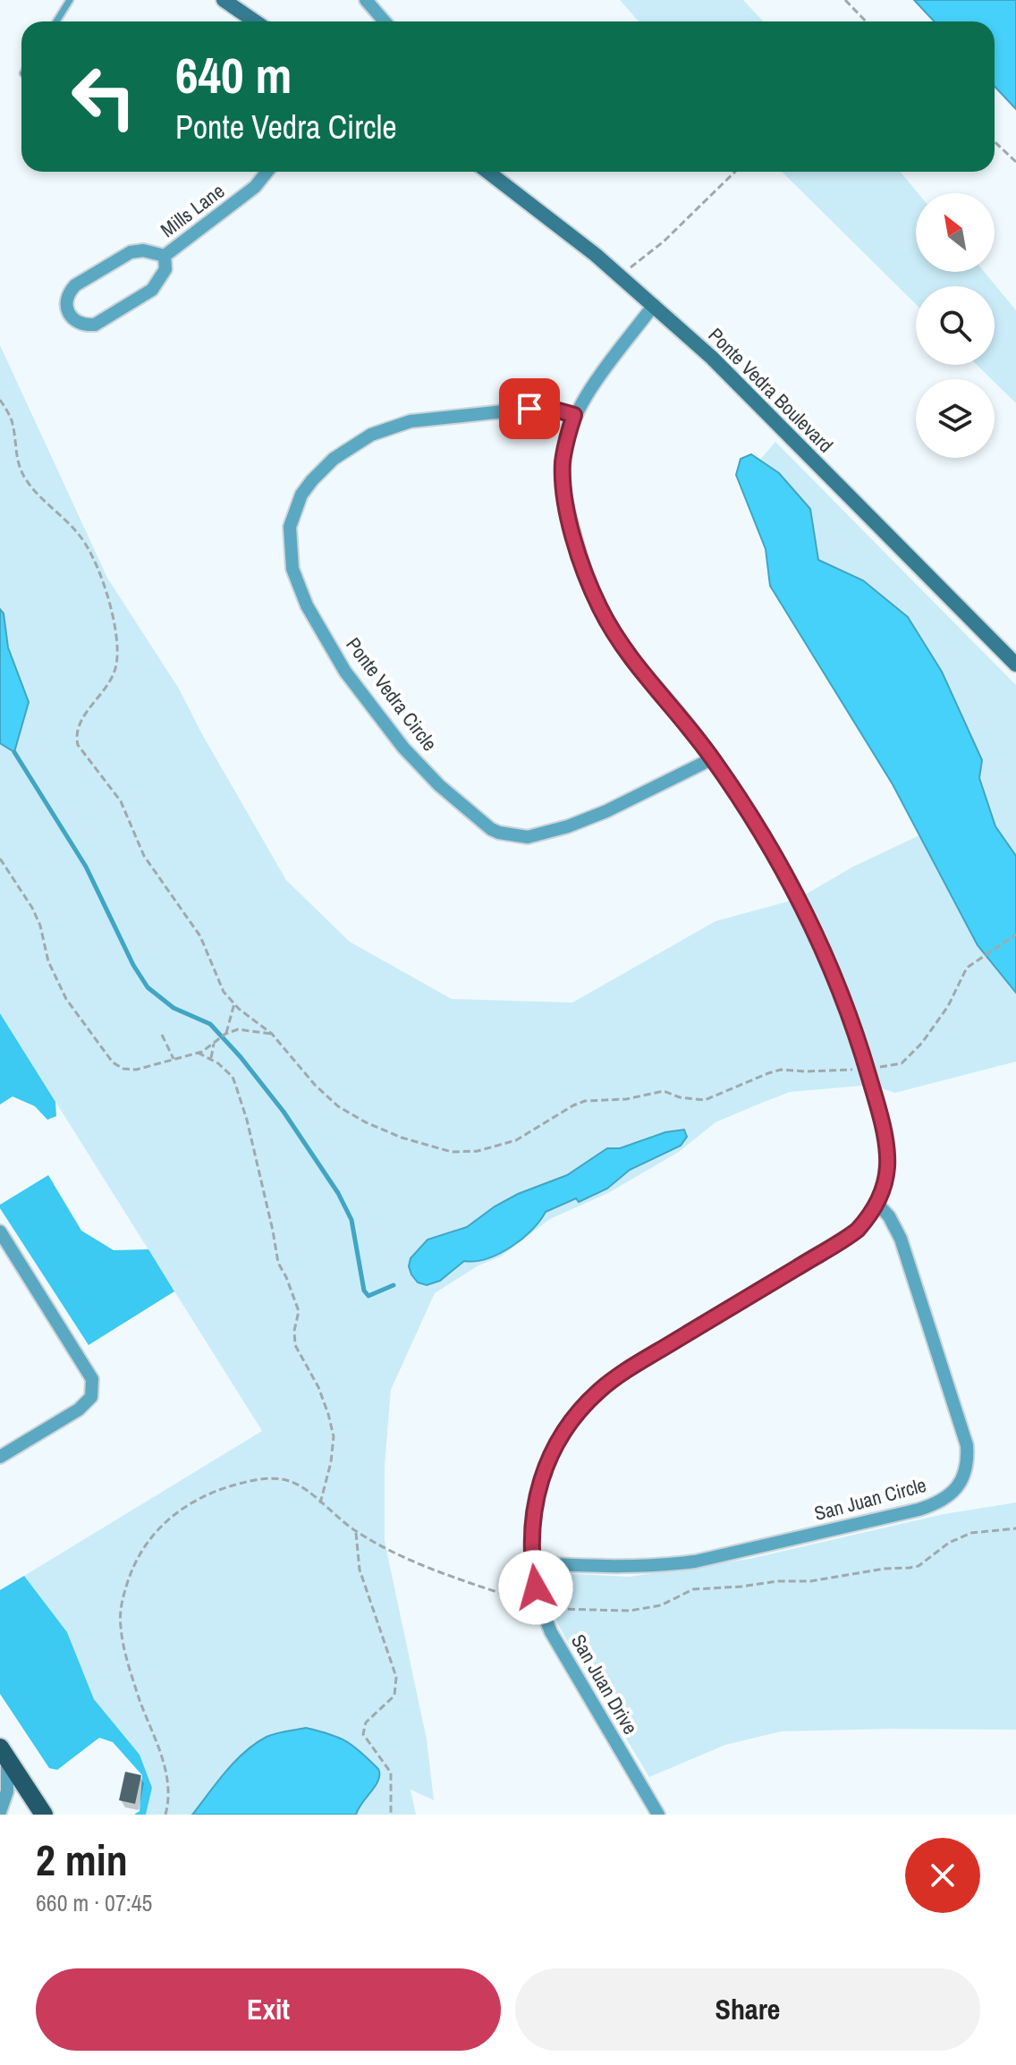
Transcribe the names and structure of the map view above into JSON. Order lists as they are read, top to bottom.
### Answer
{
  "streets": {
    "street": [
      "Mills Lane",
      "Ponte Vedra Boulevard",
      "Ponte Vedra Circle",
      "San Juan Circle",
      "San Juan Drive"
    ]
  },
  "crossings": [
    ["Ponte Vedra Boulevard", "San Juan Drive"],
    ["Ponte Vedra Circle", "San Juan Drive"],
    ["San Juan Circle", "San Juan Drive"]
  ],
  "north": "top left",
  "page": {
    "turn": ["640 m", "Ponte Vedra Circle"],
    "heading": ["2 min", "660 m · 07:45"],
    "buttons": ["Exit", "Share"]
  }
}
